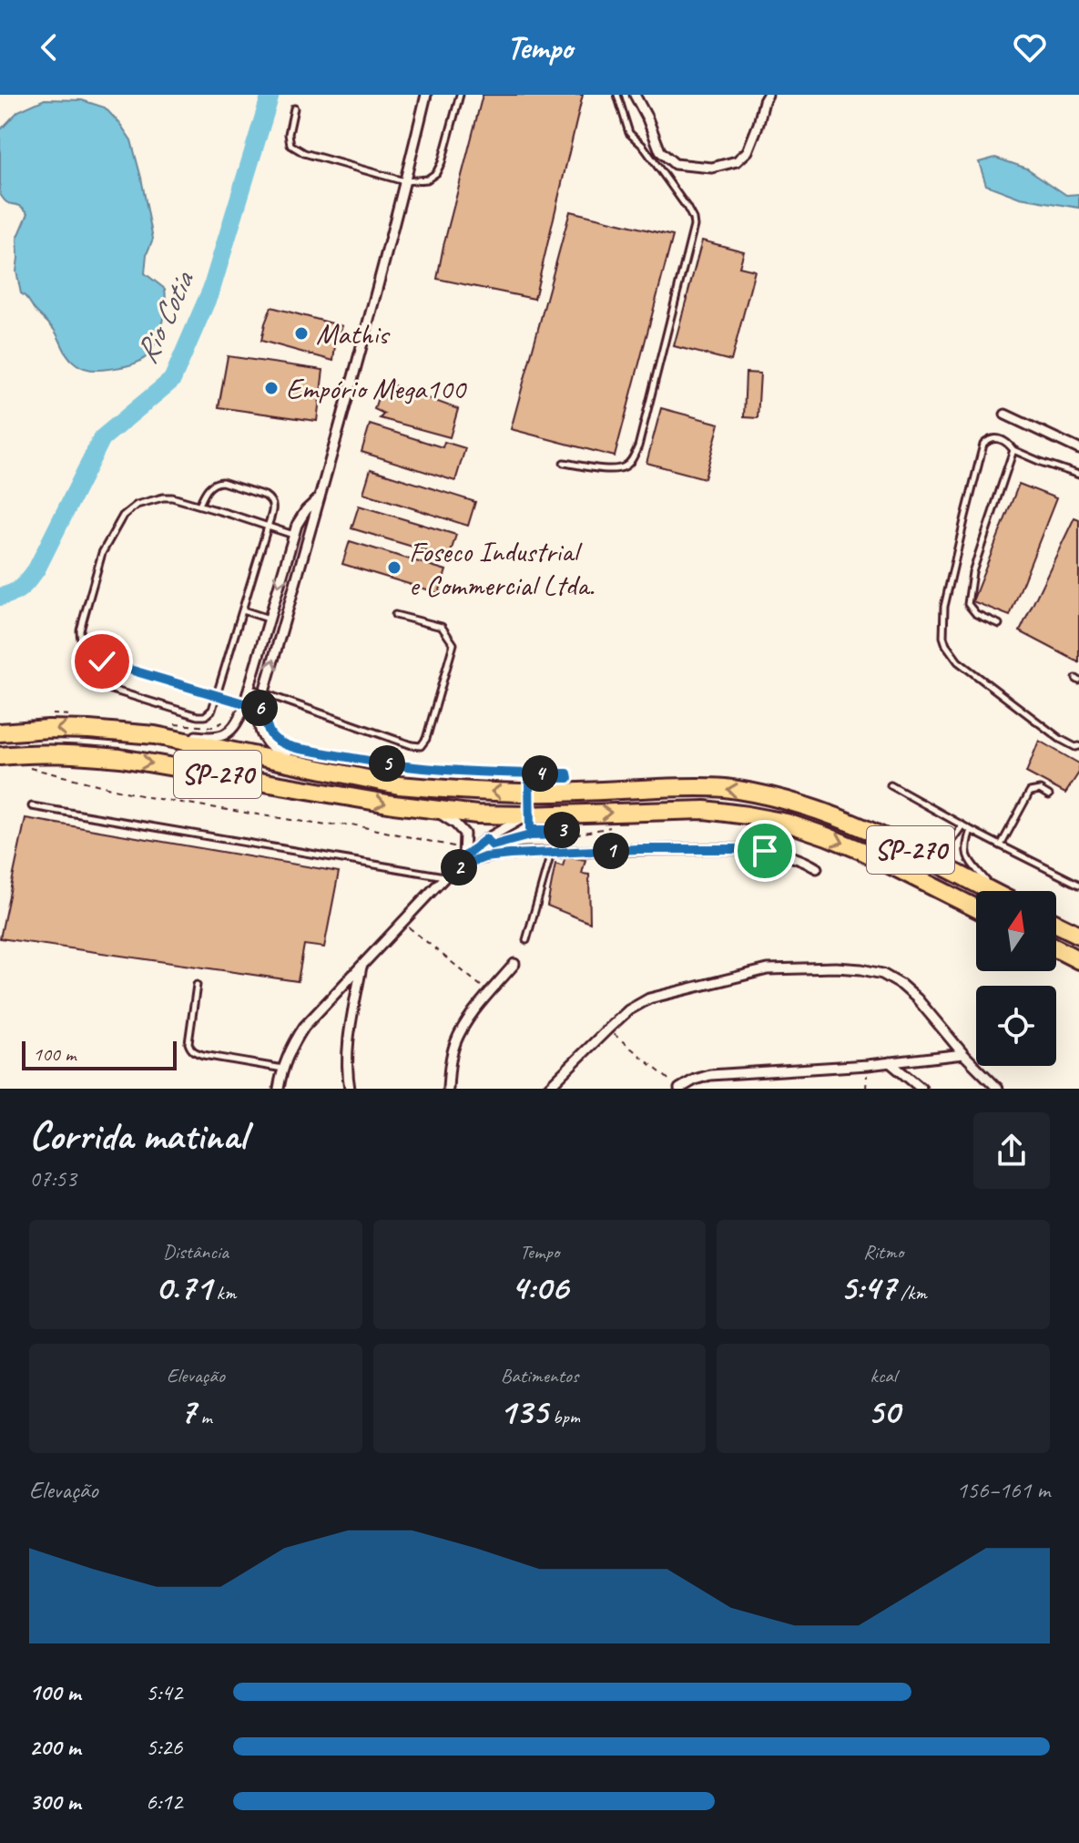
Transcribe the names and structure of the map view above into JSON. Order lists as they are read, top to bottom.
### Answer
{
  "streets": {
    "highway": ["SP-270"]
  },
  "water": ["Rio Cotia"],
  "places": ["Mathis", "Empório Mega100", "Foseco Industrial e Commercial Ltda."],
  "scale_bar": "100 m",
  "north": "top",
  "page": {
    "header": "Tempo",
    "pins": [
      "6",
      "5",
      "4",
      "3",
      "1",
      "2"
    ],
    "scale": "100 m",
    "heading": ["Corrida matinal", "07:53"],
    "stats": [
      ["Distância", "0.71 km"],
      ["Tempo", "4:06"],
      ["Ritmo", "5:47 /km"],
      ["Elevação", "7 m"],
      ["Batimentos", "135 bpm"],
      ["kcal", "50"]
    ],
    "chart": ["Elevação", "156–161 m"],
    "list": [
      {
        "name": "100 m",
        "note": "5:42"
      },
      {
        "name": "200 m",
        "note": "5:26"
      },
      {
        "name": "300 m",
        "note": "6:12"
      }
    ]
  }
}
